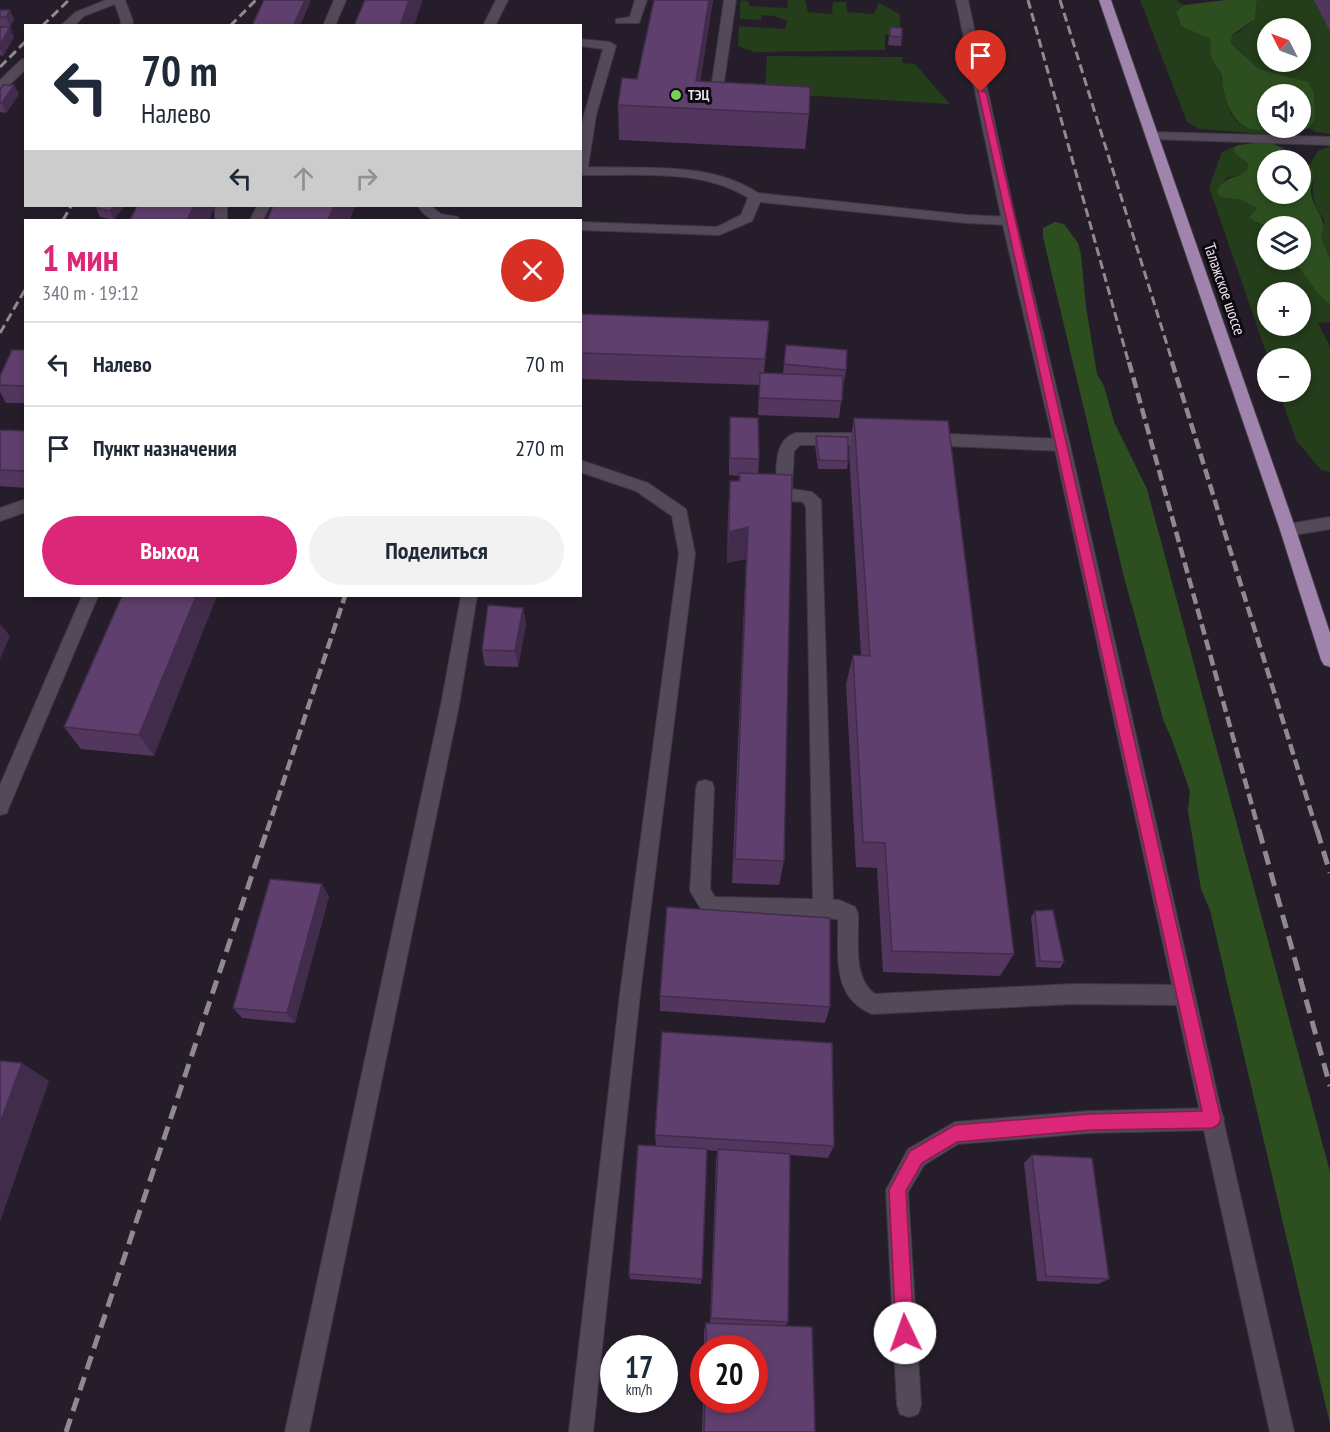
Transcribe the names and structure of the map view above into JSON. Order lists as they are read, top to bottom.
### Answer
{
  "streets": {
    "main road": ["Талажское шоссе"]
  },
  "places": ["ТЭЦ"],
  "north": "top left",
  "page": {
    "map_buttons": ["+", "−"],
    "turn": ["70 m", "Налево"],
    "heading": ["1 мин", "340 m · 19:12"],
    "list": [
      {
        "name": "Налево",
        "value": "70 m"
      },
      {
        "name": "Пункт назначения",
        "value": "270 m"
      }
    ],
    "buttons": ["Выход", "Поделиться"],
    "speed": "17 km/h",
    "limit": "20"
  }
}
